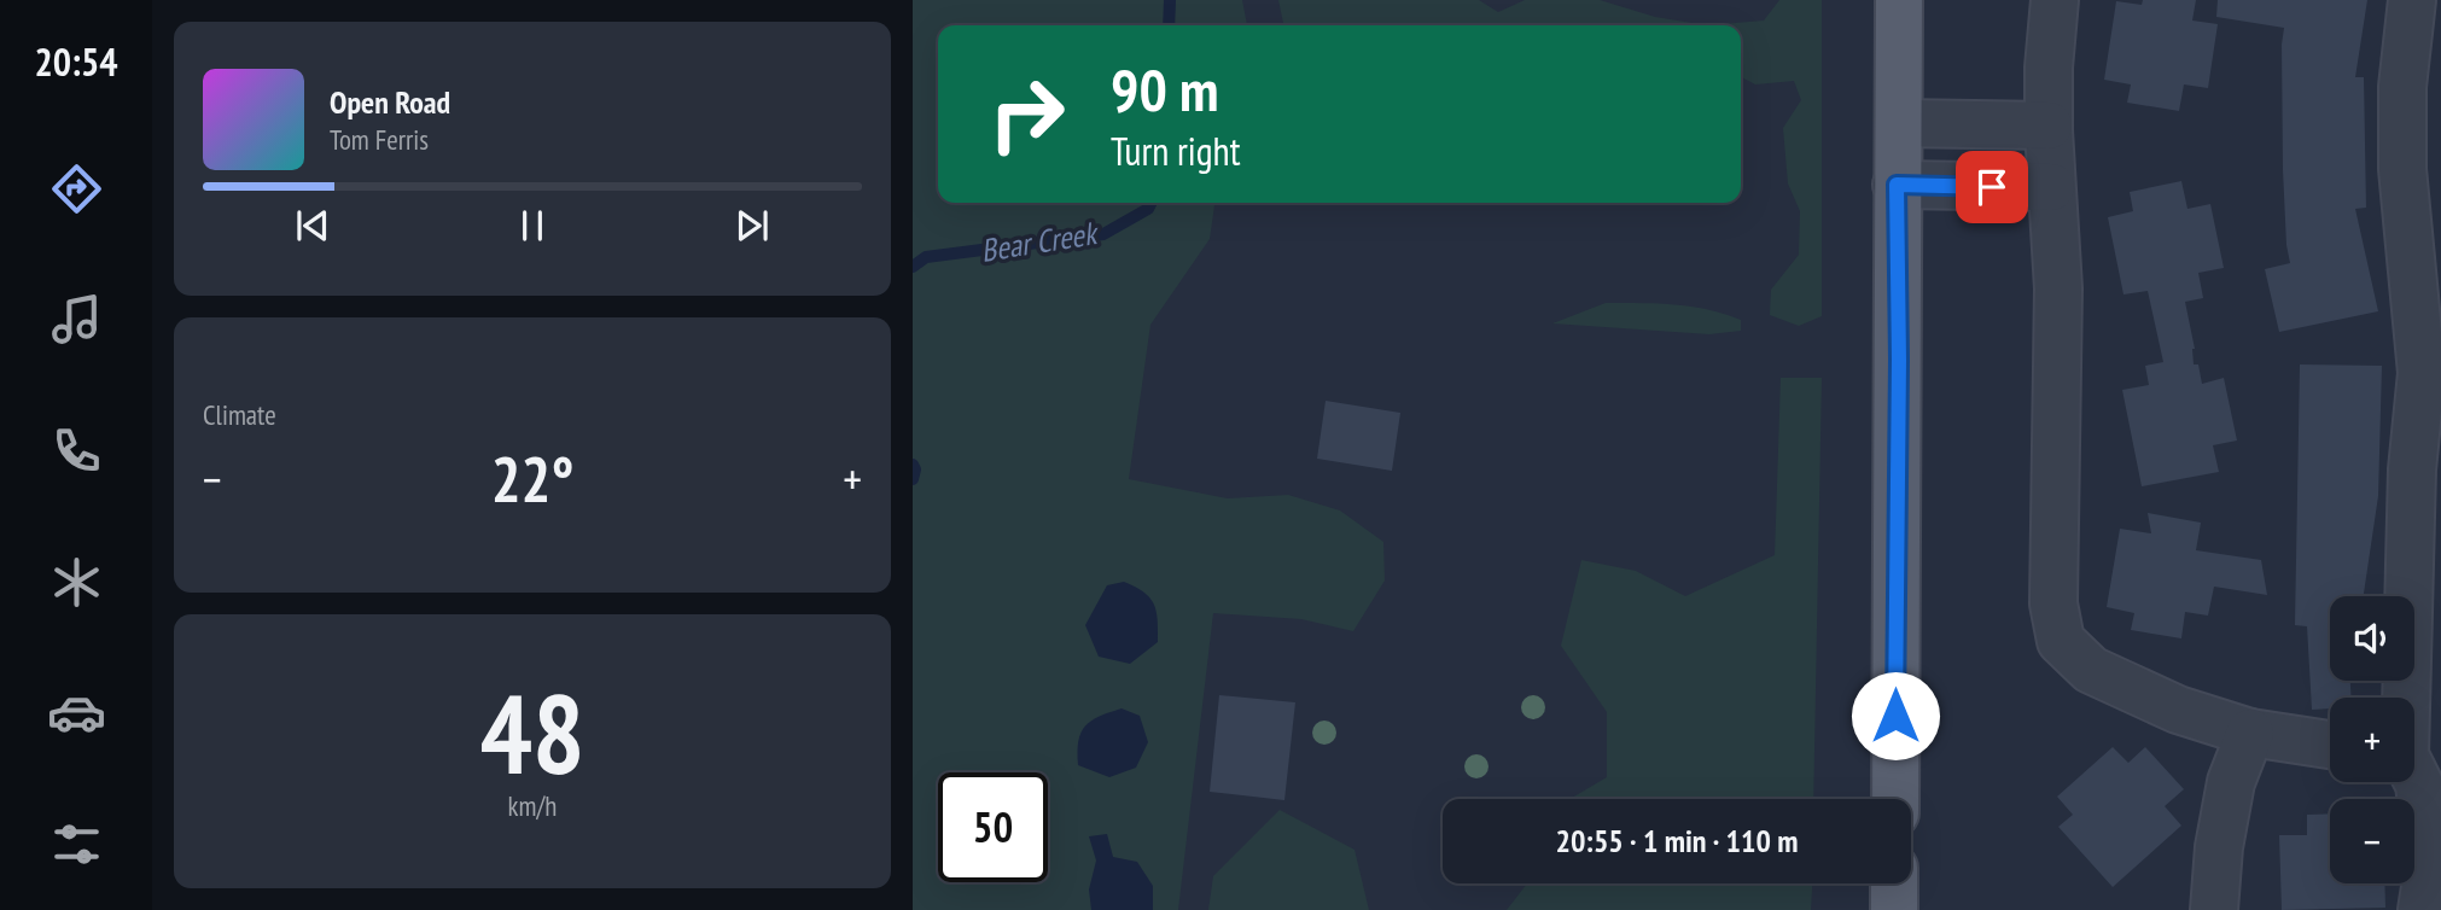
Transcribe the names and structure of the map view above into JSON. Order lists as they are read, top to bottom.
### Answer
{
  "water": ["Bear Creek"],
  "page": {
    "tabs": "20:54",
    "turn": ["90 m", "Turn right"],
    "song": ["Open Road", "Tom Ferris"],
    "tile": [
      "Climate",
      ["48", "km/h"]
    ],
    "heat": ["−", "22°", "+"],
    "map_buttons": ["+", "−"],
    "limit": "50",
    "trip": "20:55 · 1 min · 110 m"
  }
}
